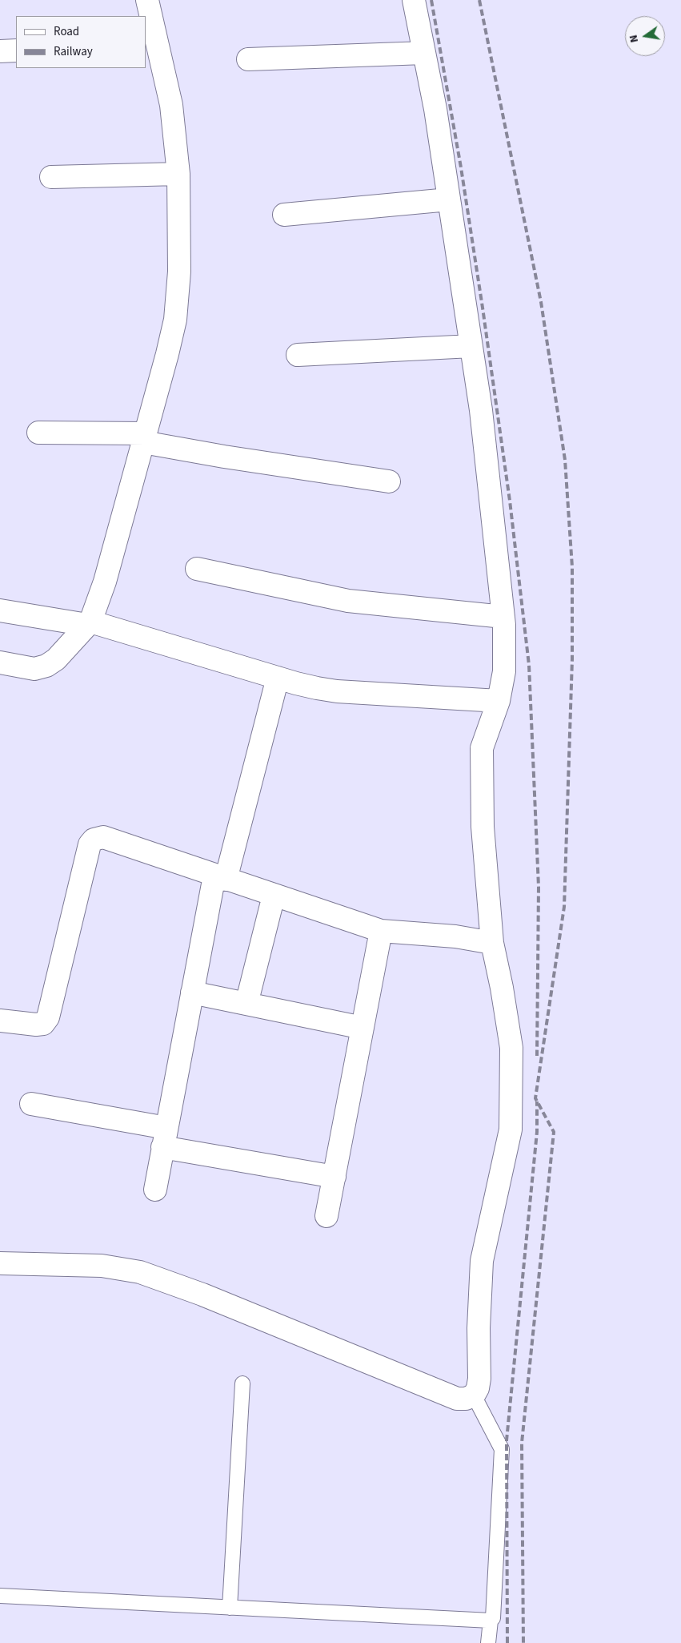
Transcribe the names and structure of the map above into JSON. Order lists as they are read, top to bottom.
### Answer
{
  "legend": ["Road", "Railway"],
  "north": "left"
}
